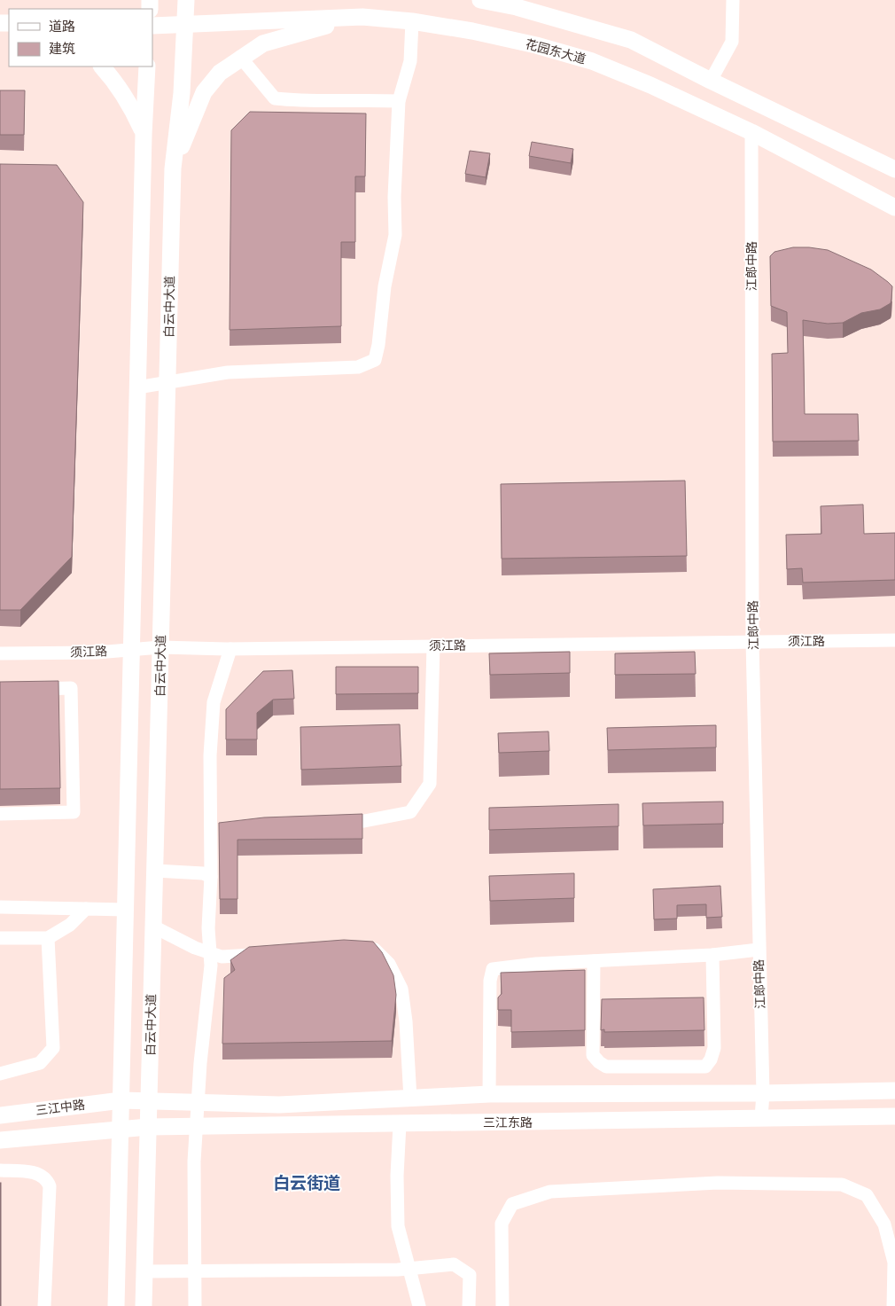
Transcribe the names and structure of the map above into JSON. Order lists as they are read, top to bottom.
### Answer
{
  "streets": {
    "main road": [
      "花园东大道",
      "白云中大道",
      "三江中路",
      "三江东路"
    ],
    "street": ["江郎中路", "须江路"]
  },
  "crossings": [
    ["花园东大道", "江郎中路"],
    ["花园东大道", "白云中大道"],
    ["江郎中路", "须江路"],
    ["江郎中路", "三江东路"],
    ["白云中大道", "须江路"],
    ["白云中大道", "三江东路"]
  ],
  "districts": ["白云街道"],
  "legend": ["道路", "建筑"]
}
